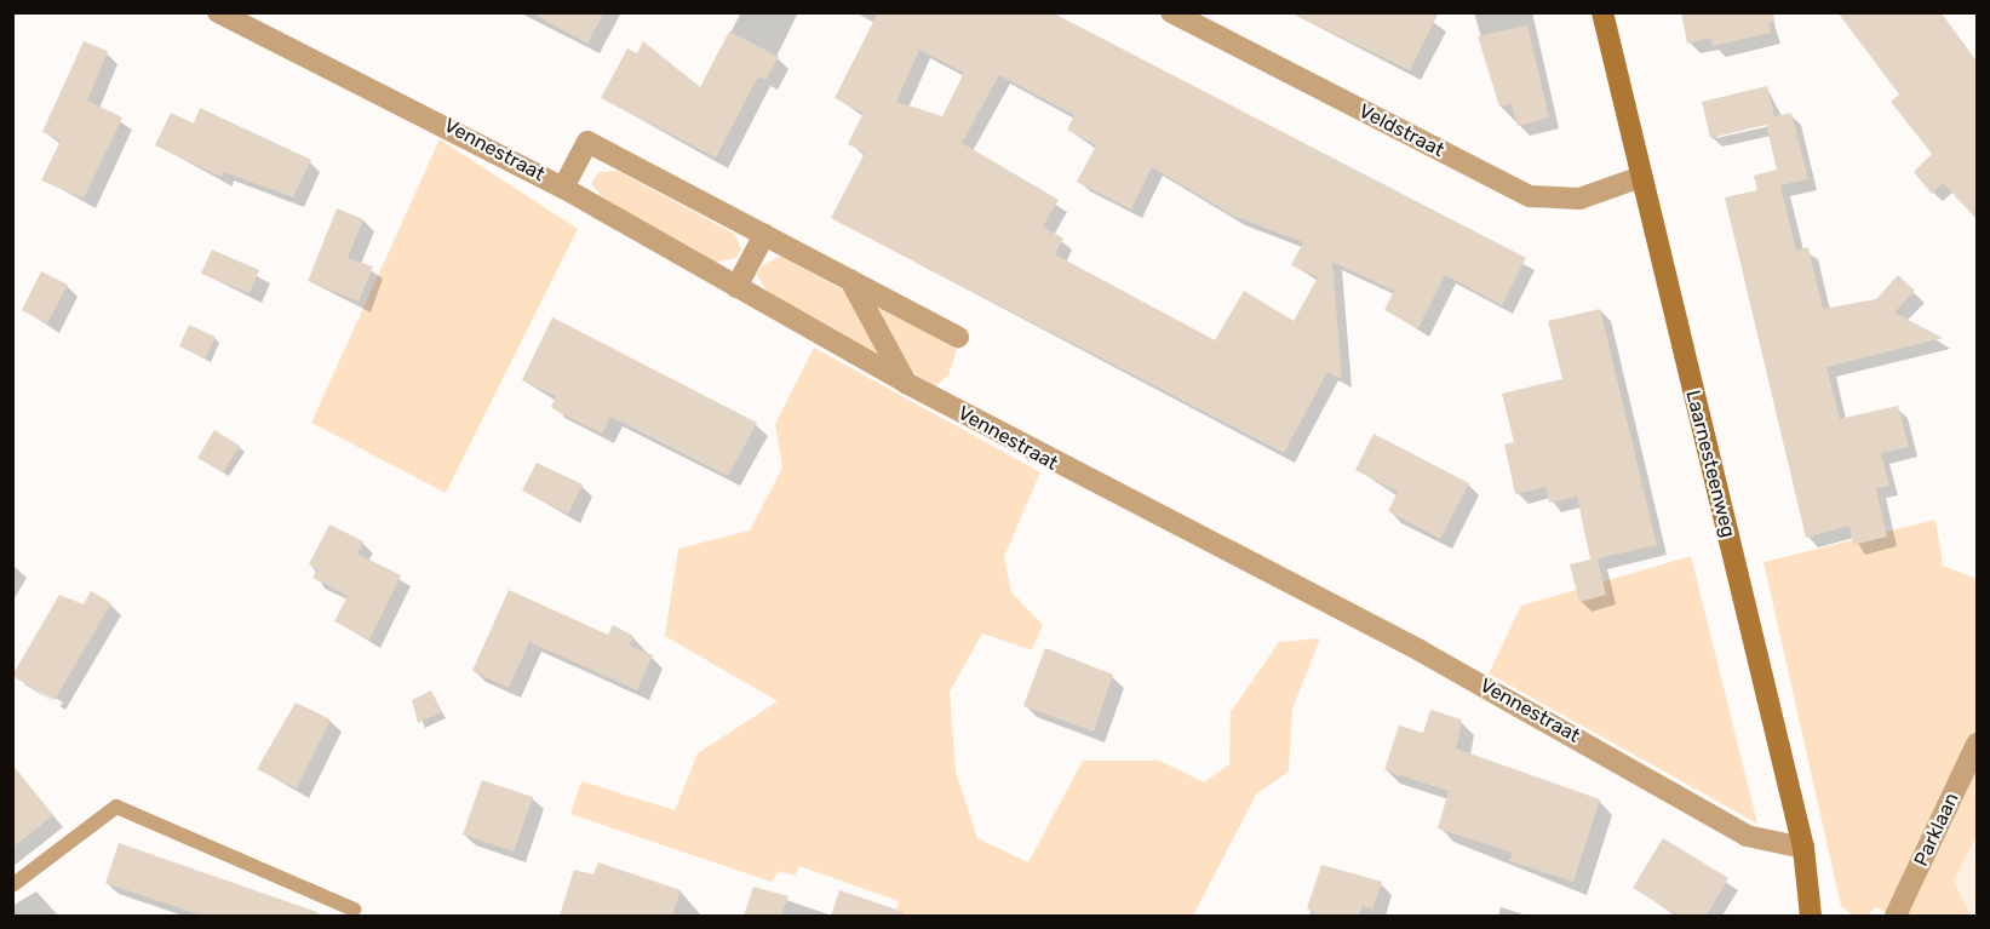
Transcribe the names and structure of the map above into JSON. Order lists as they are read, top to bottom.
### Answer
{
  "streets": {
    "street": [
      "Veldstraat",
      "Vennestraat",
      "Laarnesteenweg",
      "Parklaan"
    ]
  },
  "crossings": [
    ["Veldstraat", "Laarnesteenweg"],
    ["Vennestraat", "Laarnesteenweg"]
  ]
}
